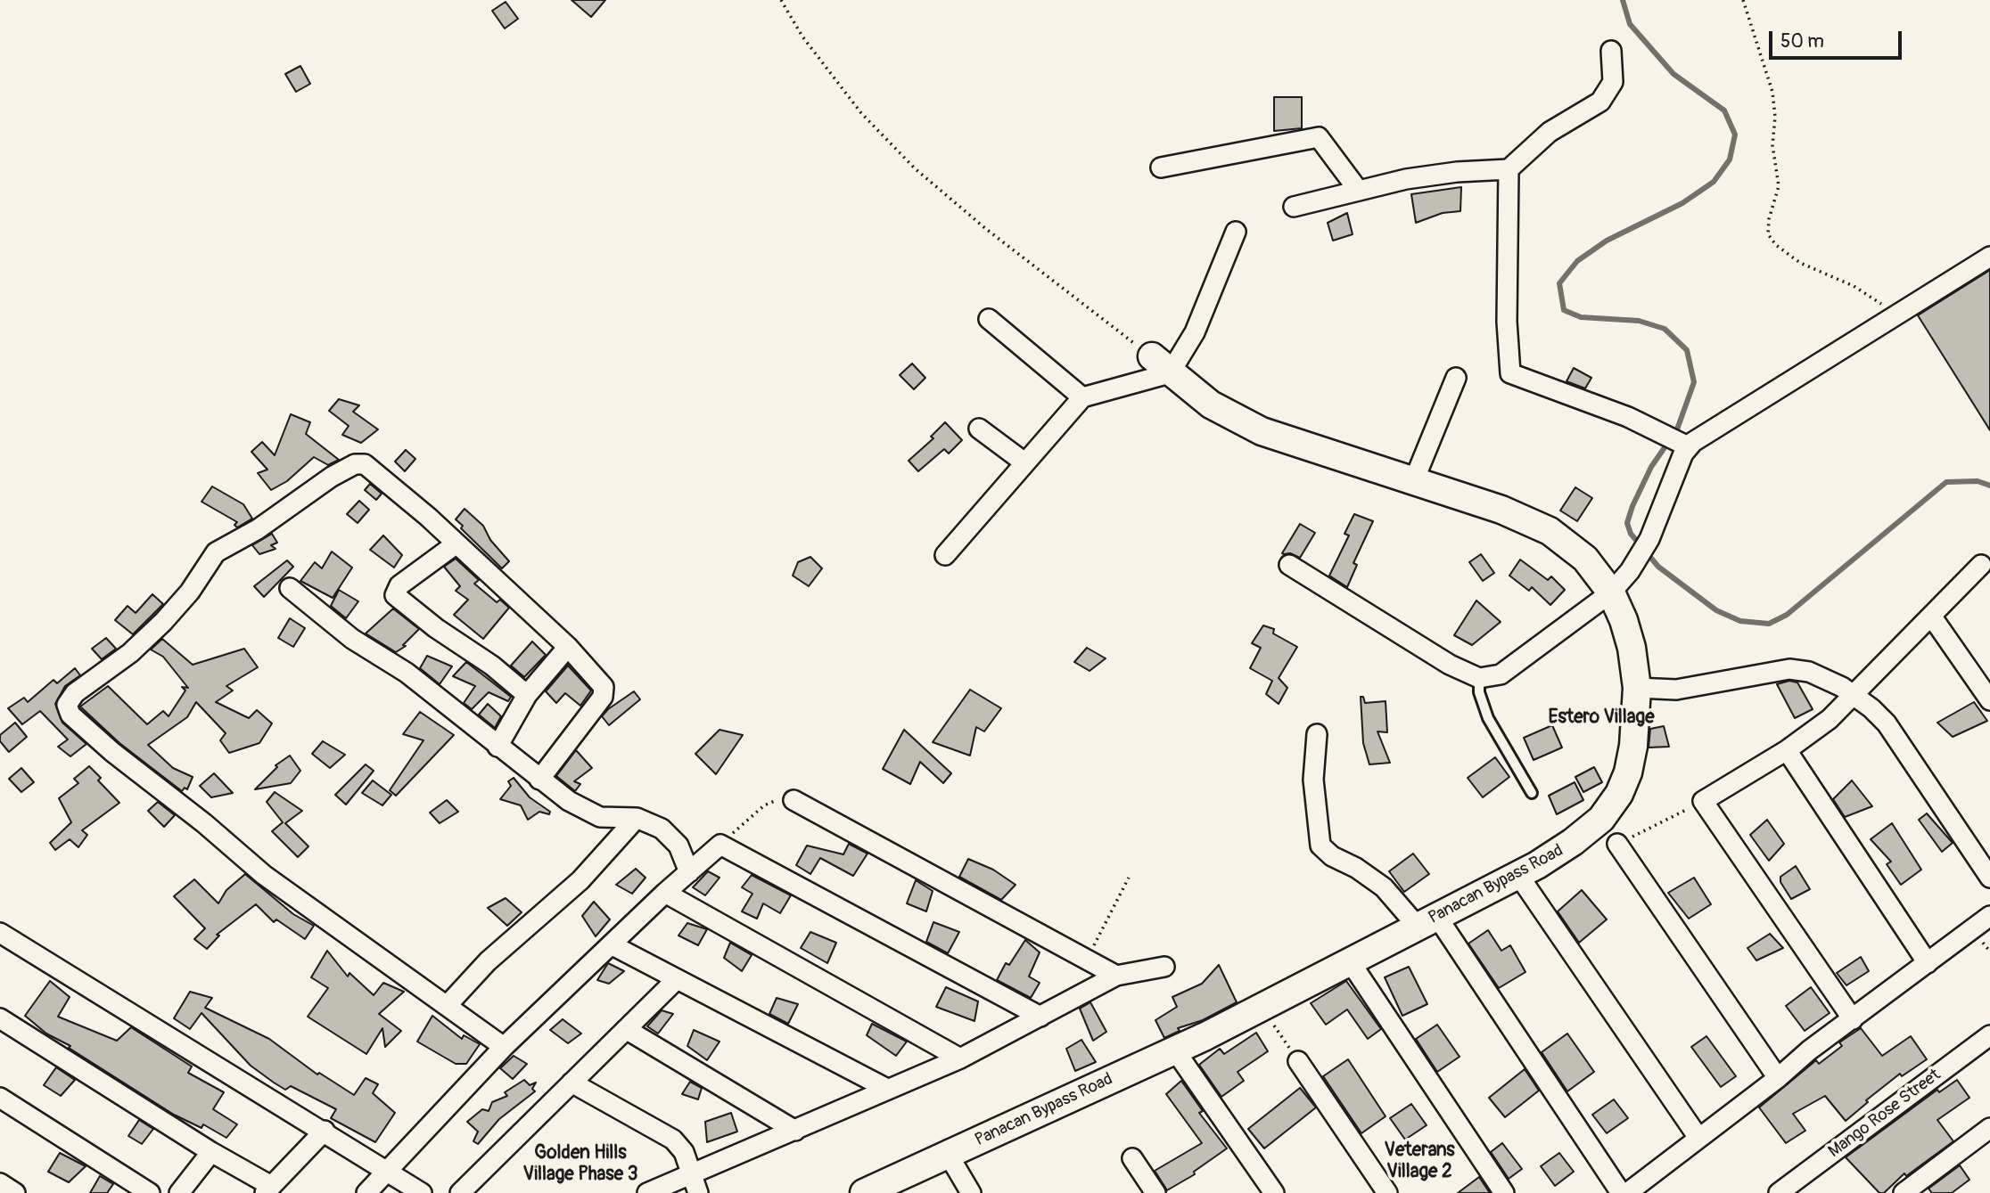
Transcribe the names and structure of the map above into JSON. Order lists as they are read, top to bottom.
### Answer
{
  "streets": {
    "main road": ["Panacan Bypass Road"],
    "street": ["Mango Rose Street"]
  },
  "districts": ["Estero Village", "Veterans Village 2", "Golden Hills Village Phase 3"],
  "scale_bar": "50 m"
}
